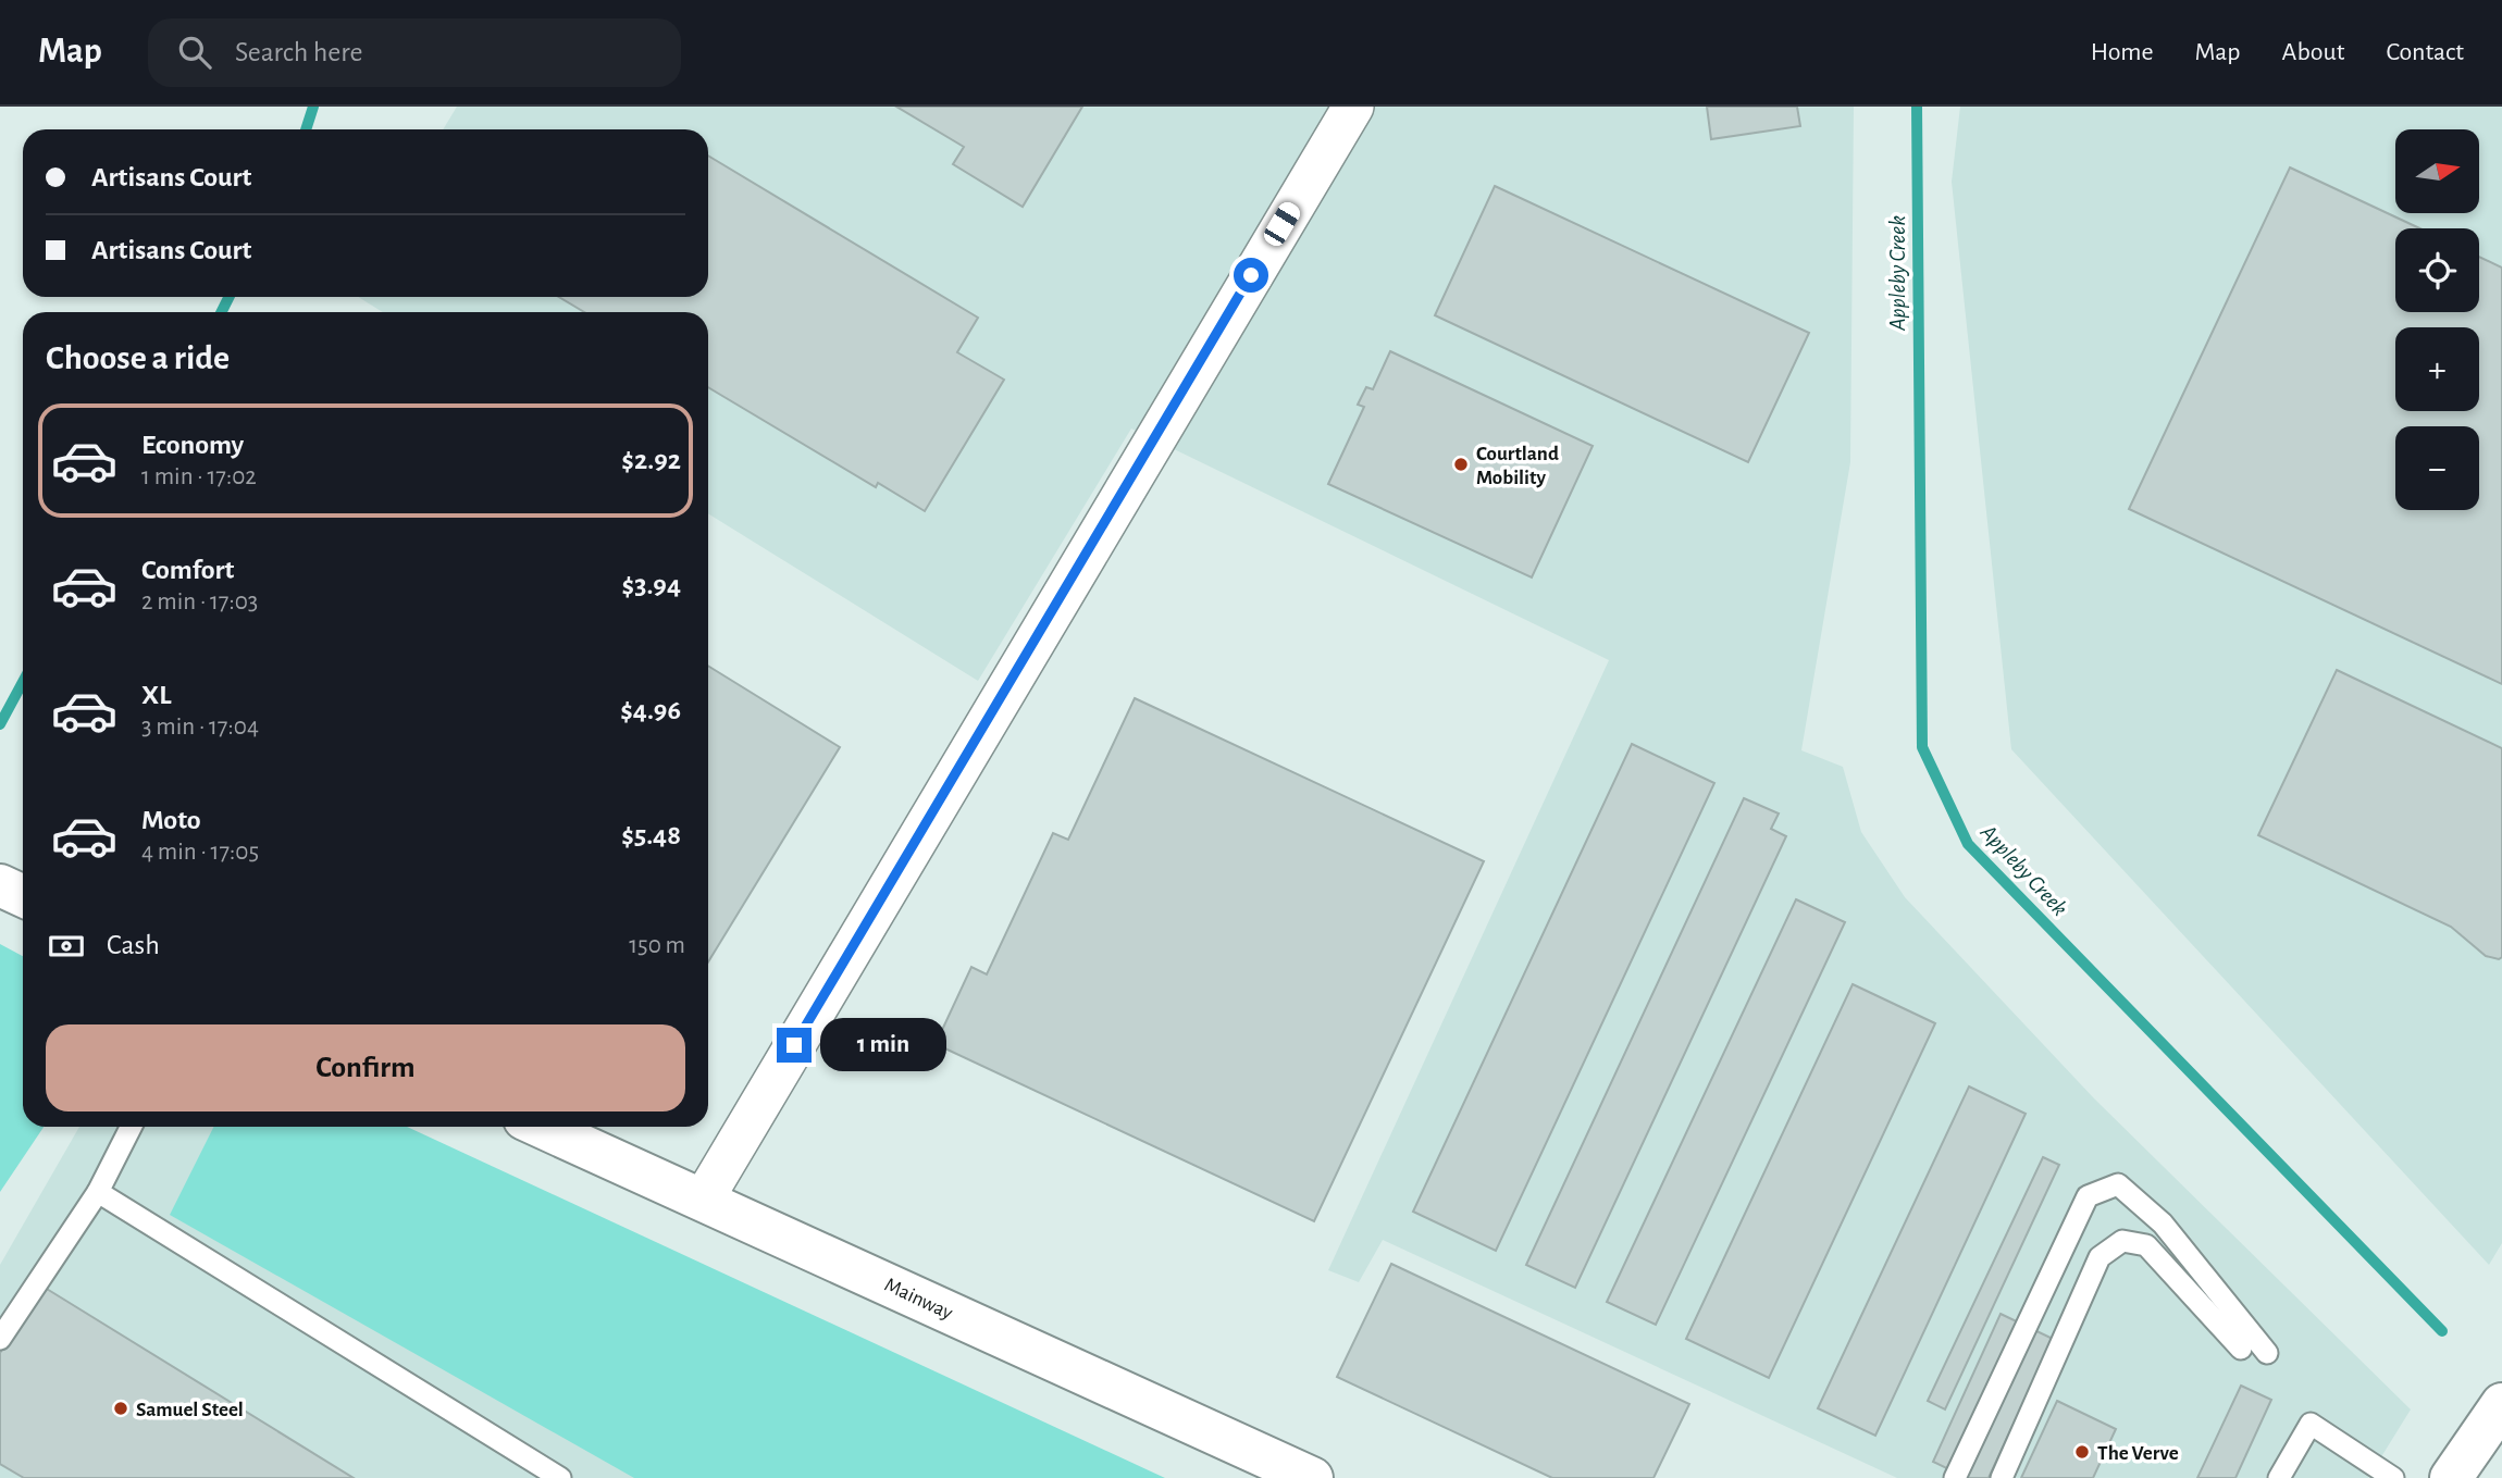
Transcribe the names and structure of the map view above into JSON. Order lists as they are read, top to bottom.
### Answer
{
  "streets": {
    "street": ["Mainway"]
  },
  "water": ["Appleby Creek"],
  "places": ["Courtland Mobility", "Samuel Steel", "The Verve"],
  "north": "right",
  "page": {
    "header": "Map",
    "search": "Search here",
    "nav": [
      "Home",
      "Map",
      "About",
      "Contact"
    ],
    "map_buttons": ["+", "−"],
    "banner": ["Artisans Court", "Artisans Court"],
    "heading": "Choose a ride",
    "list": [
      {
        "name": "Economy",
        "note": "1 min · 17:02",
        "value": "$2.92"
      },
      {
        "name": "Comfort",
        "note": "2 min · 17:03",
        "value": "$3.94"
      },
      {
        "name": "XL",
        "note": "3 min · 17:04",
        "value": "$4.96"
      },
      {
        "name": "Moto",
        "note": "4 min · 17:05",
        "value": "$5.48"
      }
    ],
    "pay": ["Cash", "150 m"],
    "buttons": "Confirm",
    "bubble": "1 min"
  }
}
